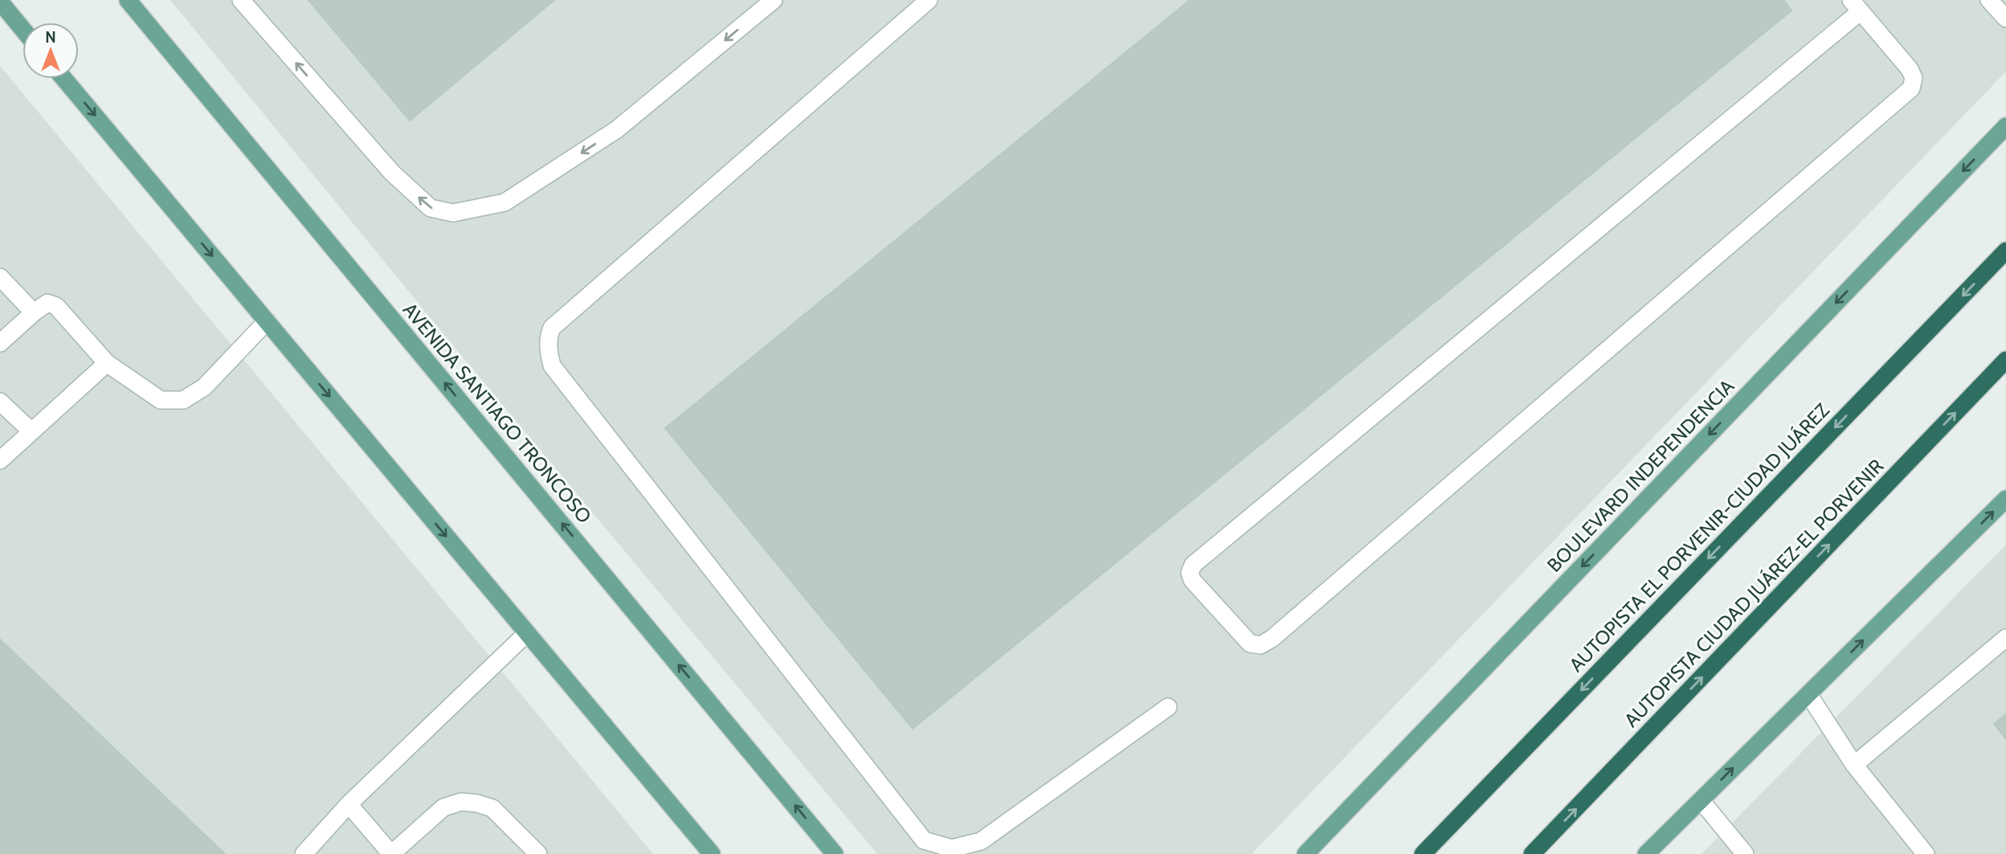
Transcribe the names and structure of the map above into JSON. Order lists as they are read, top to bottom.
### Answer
{
  "streets": {
    "highway": ["AUTOPISTA EL PORVENIR-CIUDAD JUÁREZ", "AUTOPISTA CIUDAD JUÁREZ-EL PORVENIR"],
    "main road": ["AVENIDA SANTIAGO TRONCOSO", "BOULEVARD INDEPENDENCIA"]
  },
  "one_way": ["BOULEVARD INDEPENDENCIA", "AUTOPISTA EL PORVENIR-CIUDAD JUÁREZ", "AUTOPISTA CIUDAD JUÁREZ-EL PORVENIR"],
  "north": "top"
}
